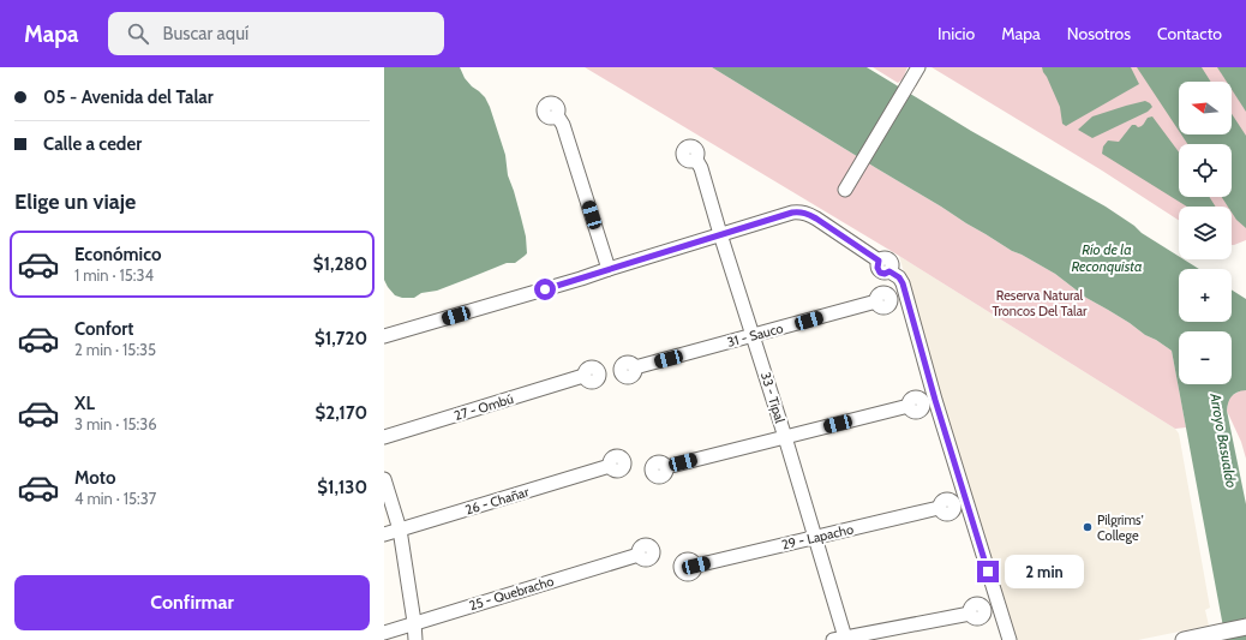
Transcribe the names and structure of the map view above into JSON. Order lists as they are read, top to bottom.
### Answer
{
  "streets": {
    "street": [
      "31 - Sauco",
      "33 - Tipal",
      "27 - Ombú",
      "26 - Chañar",
      "29 - Lapacho",
      "25 - Quebracho"
    ]
  },
  "crossings": [
    ["31 - Sauco", "33 - Tipal"],
    ["33 - Tipal", "29 - Lapacho"]
  ],
  "water": ["Río de la Reconquista", "Arroyo Basualdo"],
  "parks": ["Reserva Natural Troncos Del Talar"],
  "places": ["Pilgrims' College"],
  "north": "left",
  "page": {
    "header": "Mapa",
    "search": "Buscar aquí",
    "nav": [
      "Inicio",
      "Mapa",
      "Nosotros",
      "Contacto"
    ],
    "banner": ["05 - Avenida del Talar", "Calle a ceder"],
    "map_buttons": ["+", "−"],
    "heading": "Elige un viaje",
    "list": [
      {
        "name": "Económico",
        "note": "1 min · 15:34",
        "value": "$1,280"
      },
      {
        "name": "Confort",
        "note": "2 min · 15:35",
        "value": "$1,720"
      },
      {
        "name": "XL",
        "note": "3 min · 15:36",
        "value": "$2,170"
      },
      {
        "name": "Moto",
        "note": "4 min · 15:37",
        "value": "$1,130"
      }
    ],
    "bubble": "2 min",
    "buttons": "Confirmar"
  }
}
